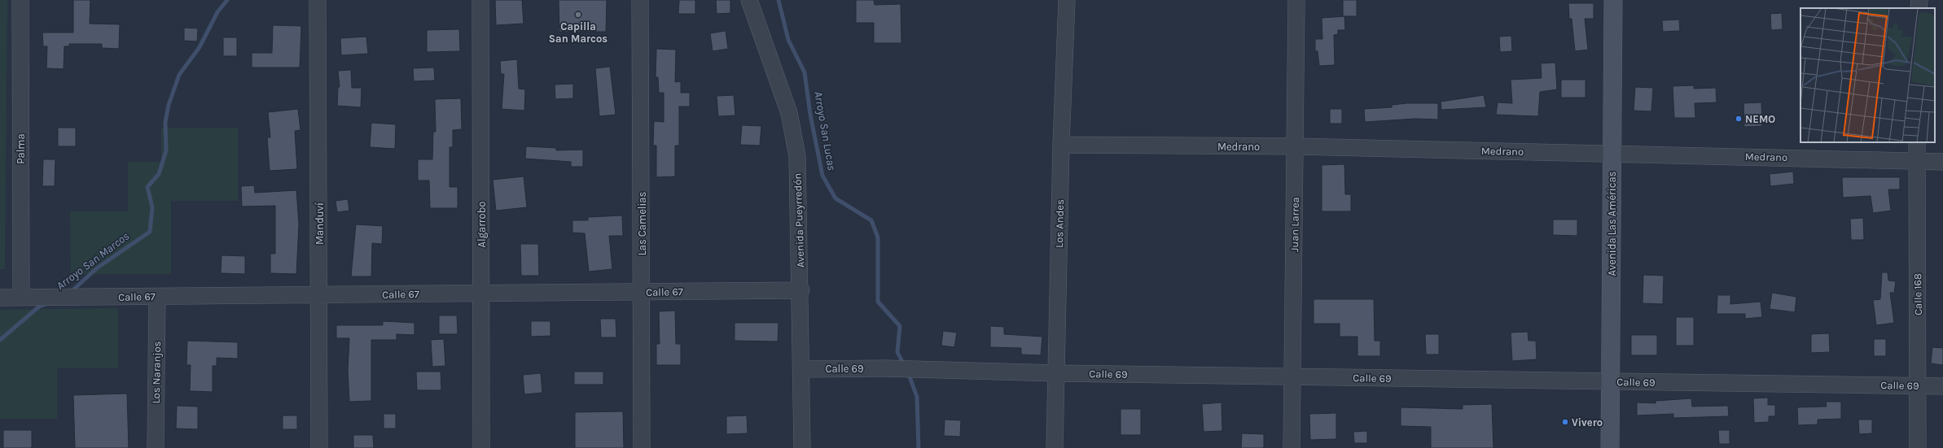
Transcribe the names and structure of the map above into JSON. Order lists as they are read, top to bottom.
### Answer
{
  "streets": {
    "main road": ["Avenida Las Américas"],
    "street": [
      "Medrano",
      "Palma",
      "Avenida Pueyrredón",
      "Manduví",
      "Las Camelias",
      "Los Andes",
      "Algarrobo",
      "Juan Larrea",
      "Calle 67",
      "Calle 168",
      "Calle 69",
      "Los Naranjos"
    ]
  },
  "crossings": [
    ["Medrano", "Los Andes"],
    ["Medrano", "Avenida Las Américas"],
    ["Medrano", "Juan Larrea"],
    ["Medrano", "Calle 168"],
    ["Palma", "Calle 67"],
    ["Avenida Pueyrredón", "Calle 67"],
    ["Avenida Pueyrredón", "Calle 69"],
    ["Manduví", "Calle 67"],
    ["Las Camelias", "Calle 67"],
    ["Los Andes", "Calle 69"],
    ["Avenida Las Américas", "Calle 69"],
    ["Algarrobo", "Calle 67"],
    ["Juan Larrea", "Calle 69"],
    ["Calle 67", "Los Naranjos"],
    ["Calle 168", "Calle 69"]
  ],
  "water": ["Arroyo San Lucas", "Arroyo San Marcos"],
  "places": ["Capilla San Marcos", "NEMO", "Vivero"]
}
